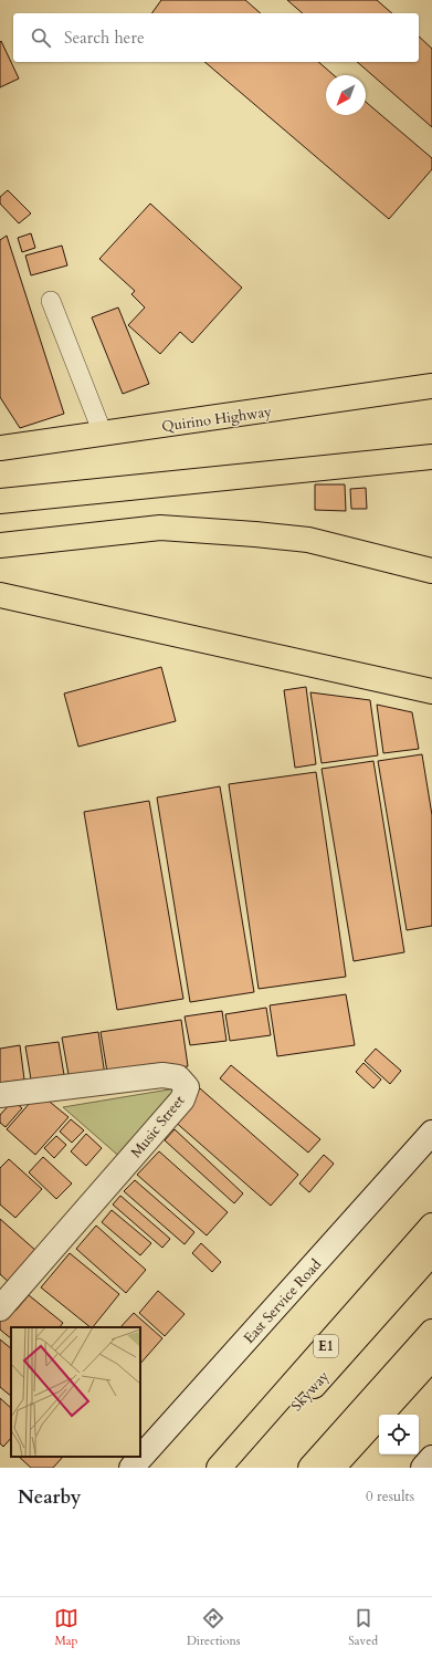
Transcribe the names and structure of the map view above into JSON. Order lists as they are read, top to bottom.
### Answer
{
  "streets": {
    "main road": ["Quirino Highway", "E1", "Skyway"],
    "street": ["Music Street", "East Service Road"]
  },
  "north": "bottom left",
  "page": {
    "search": "Search here",
    "heading": ["Nearby", "0 results"],
    "nav": ["Map", "Directions", "Saved"]
  }
}
